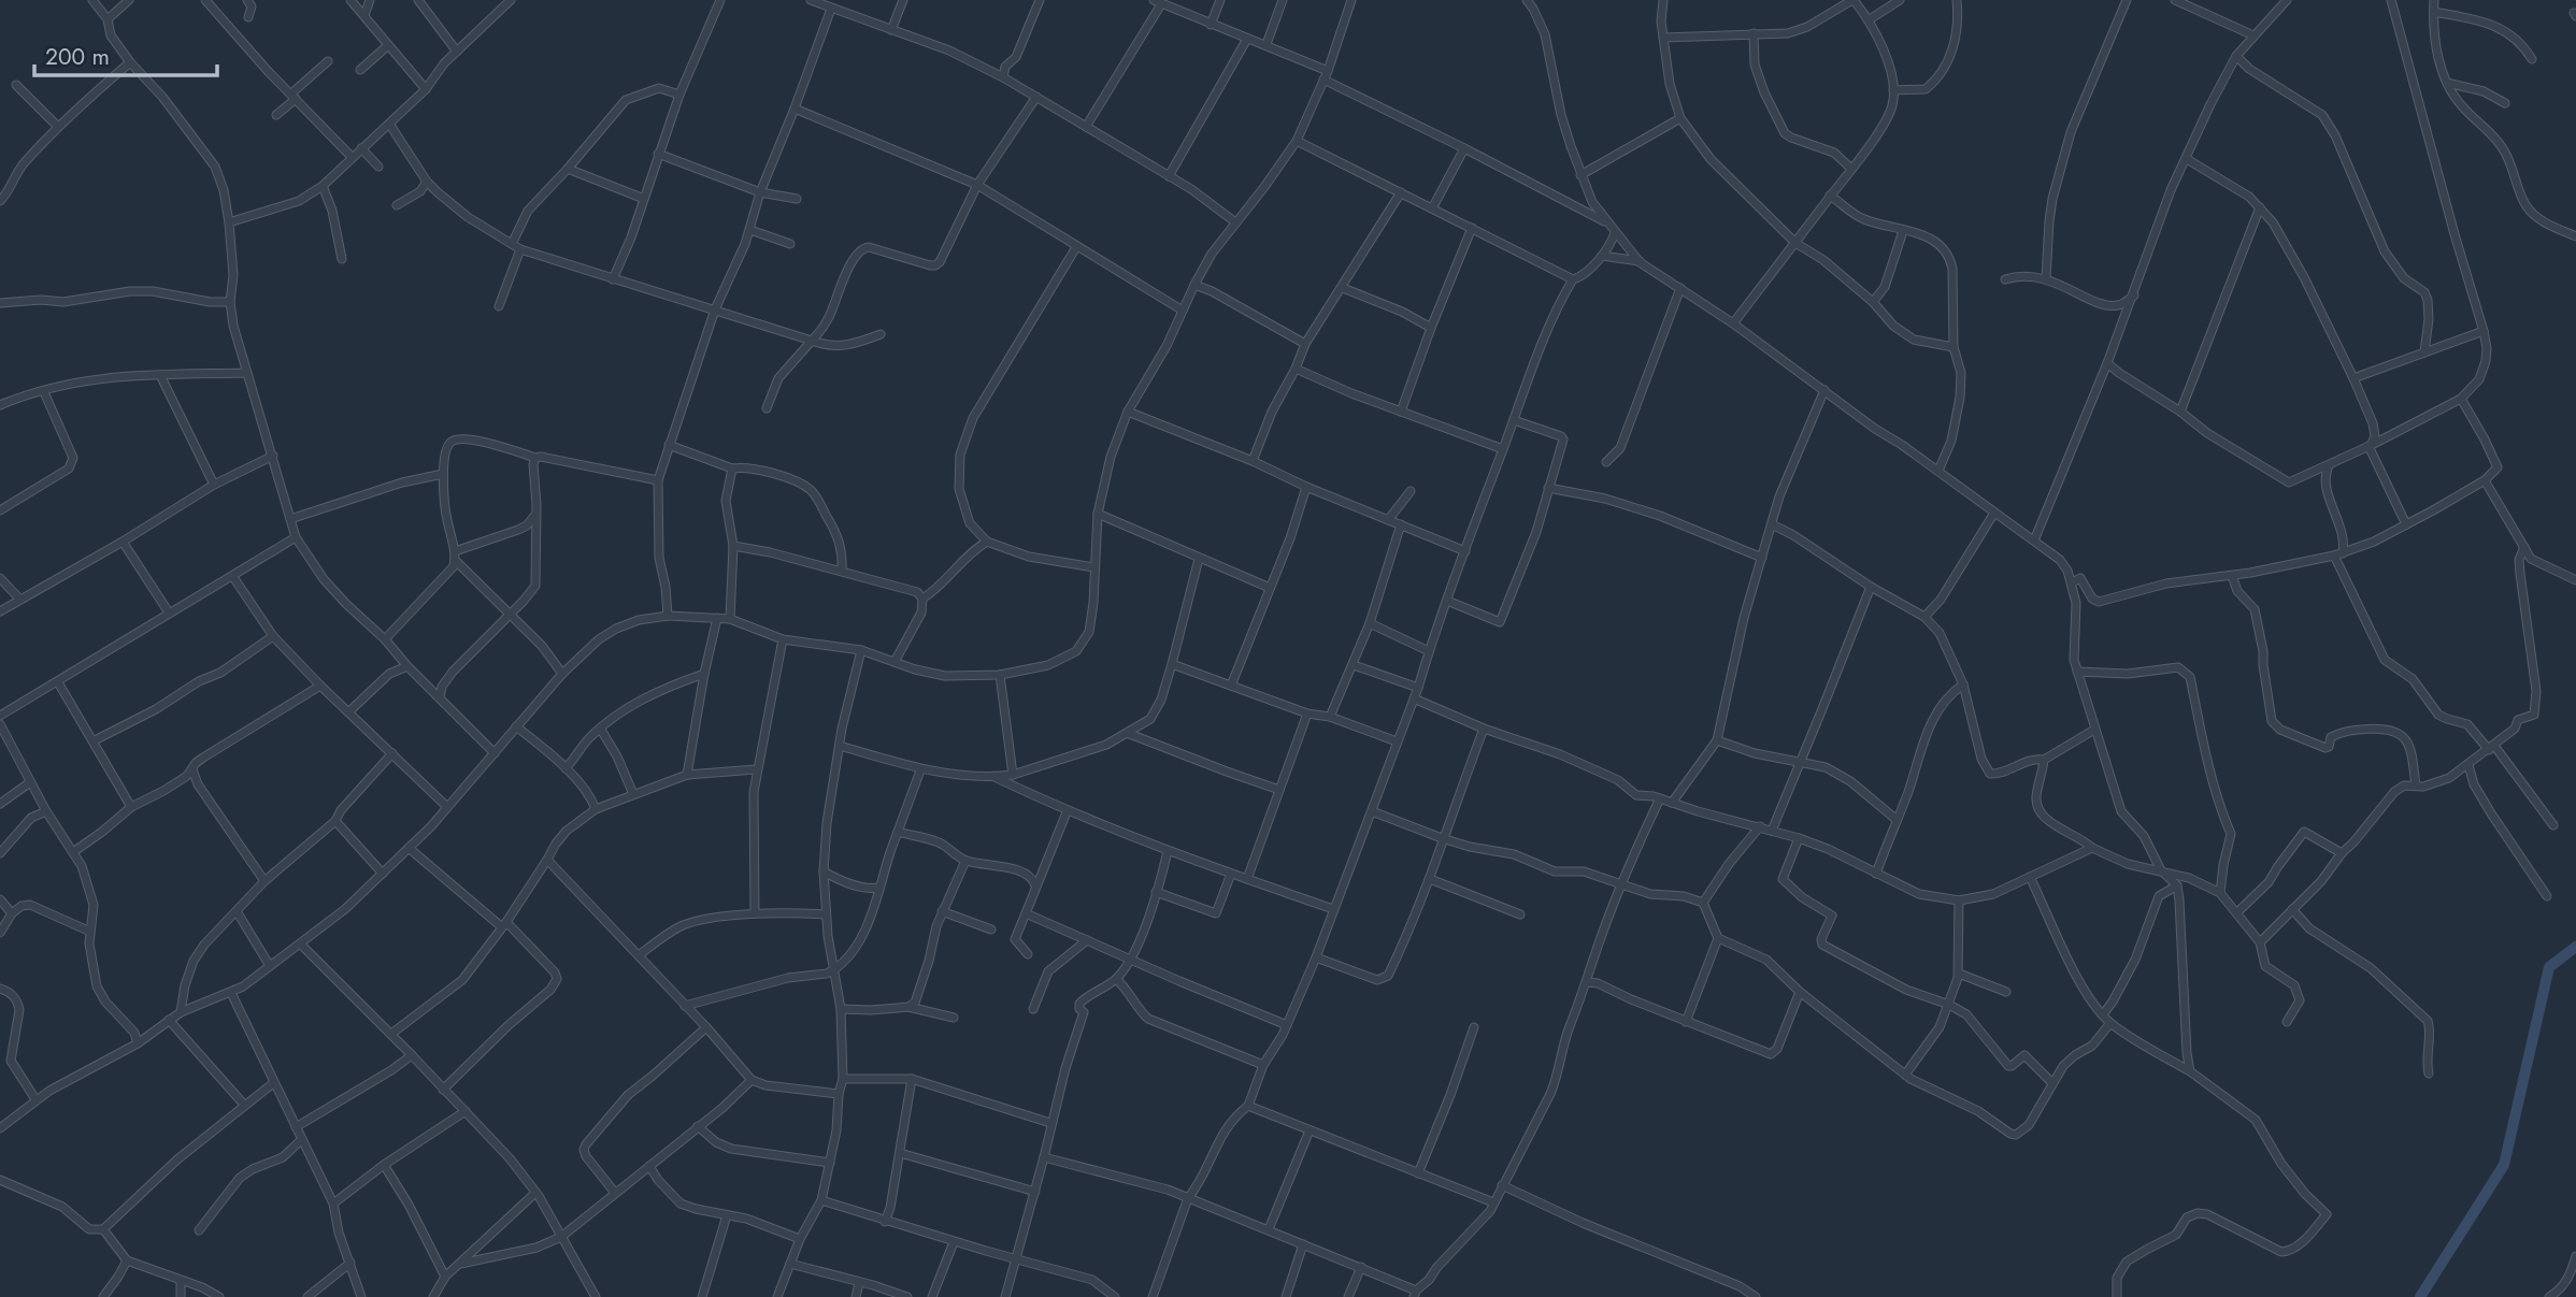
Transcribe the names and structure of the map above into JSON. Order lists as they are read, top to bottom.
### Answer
{
  "scale_bar": "200 m"
}
